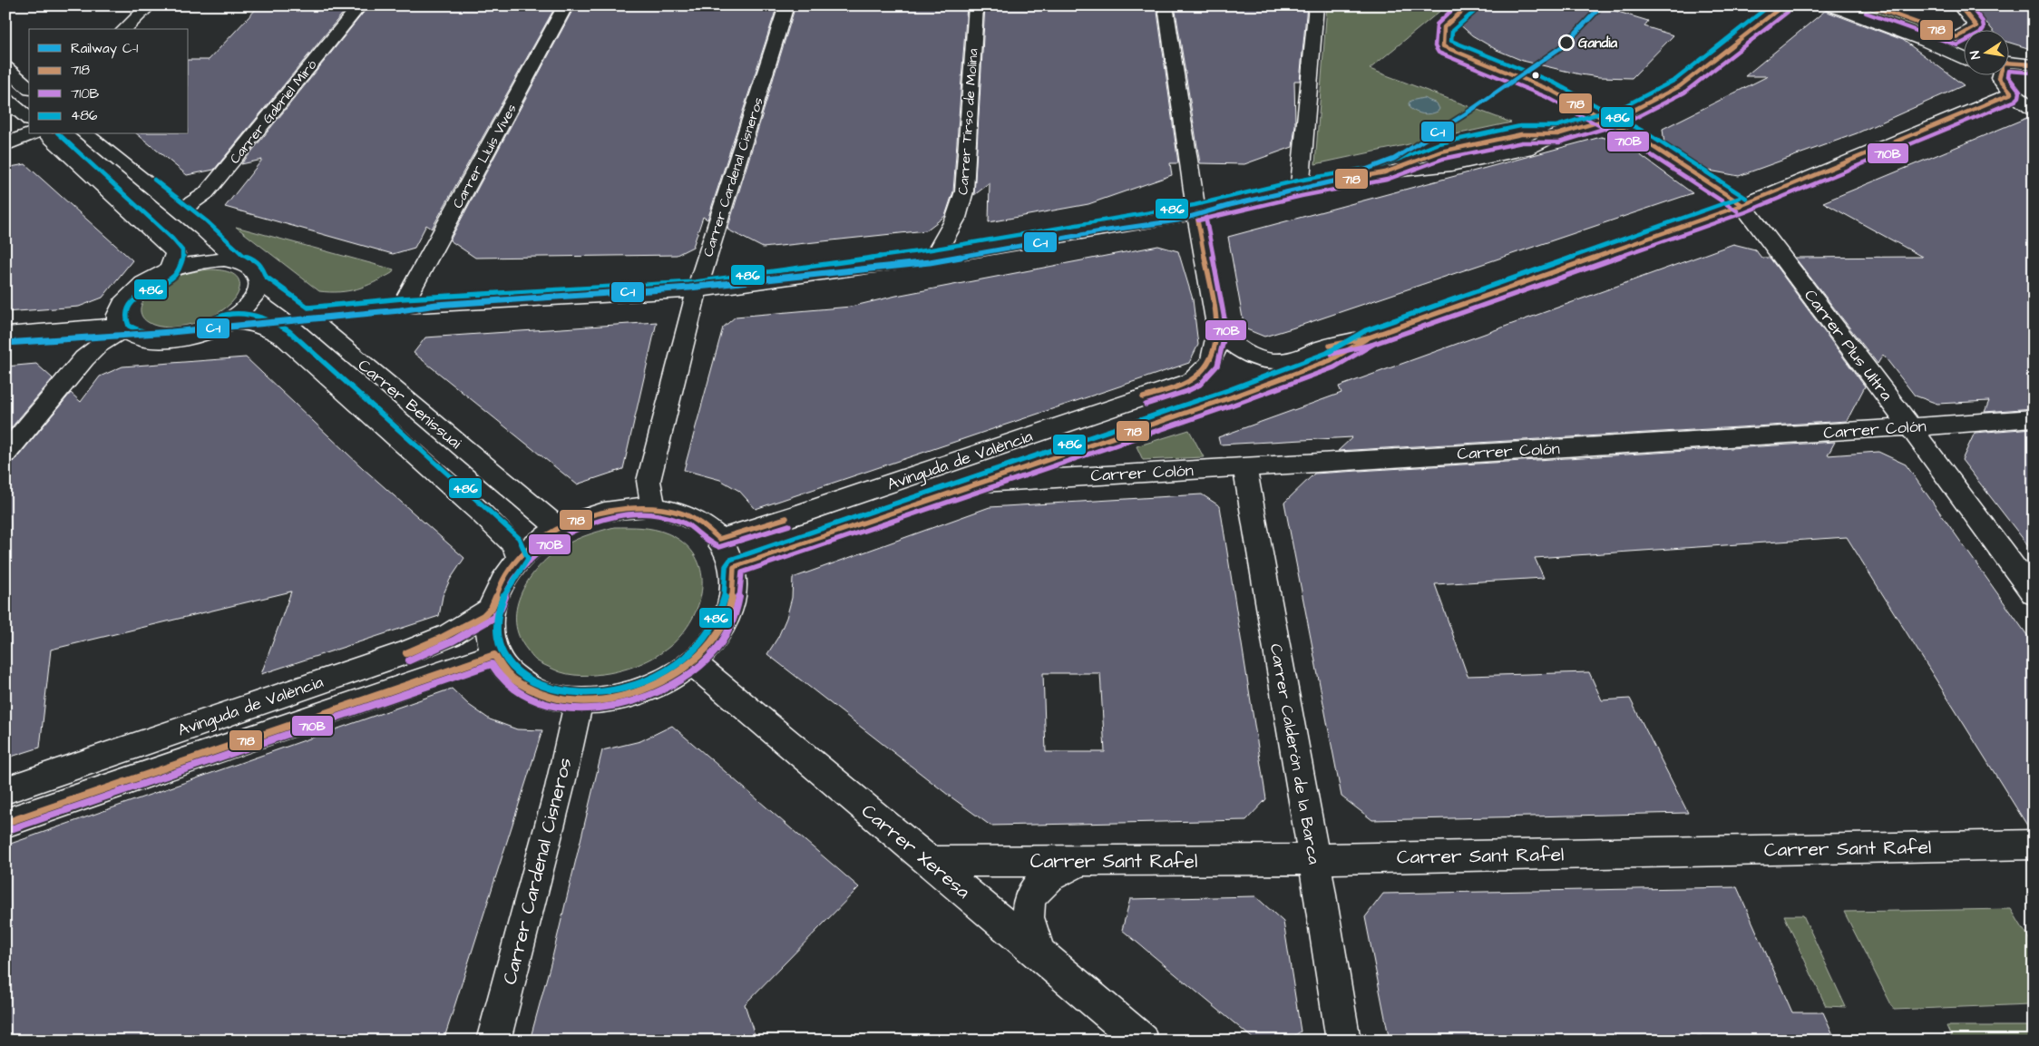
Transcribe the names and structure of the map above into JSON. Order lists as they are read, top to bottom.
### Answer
{
  "streets": {
    "street": [
      "Carrer Gabriel Miró",
      "Carrer Tirso de Molina",
      "Carrer Lluís Vives",
      "Carrer Cardenal Cisneros",
      "Carrer Plus Ultra",
      "Carrer Benissuai",
      "Carrer Colón",
      "Avinguda de València",
      "Carrer Calderón de la Barca",
      "Carrer Sant Rafel",
      "Carrer Xeresa"
    ]
  },
  "crossings": [
    ["Carrer Plus Ultra", "Carrer Colón"],
    ["Carrer Plus Ultra", "Avinguda de València"],
    ["Carrer Colón", "Avinguda de València"],
    ["Carrer Colón", "Carrer Calderón de la Barca"],
    ["Carrer Calderón de la Barca", "Carrer Sant Rafel"],
    ["Carrer Sant Rafel", "Carrer Xeresa"]
  ],
  "places": ["Gandia"],
  "lines": [
    "rail line C-1",
    "transit line 718",
    "transit line 710B",
    "transit line 486"
  ],
  "legend": [
    "Railway C-1",
    "718",
    "710B",
    "486"
  ],
  "north": "left"
}
